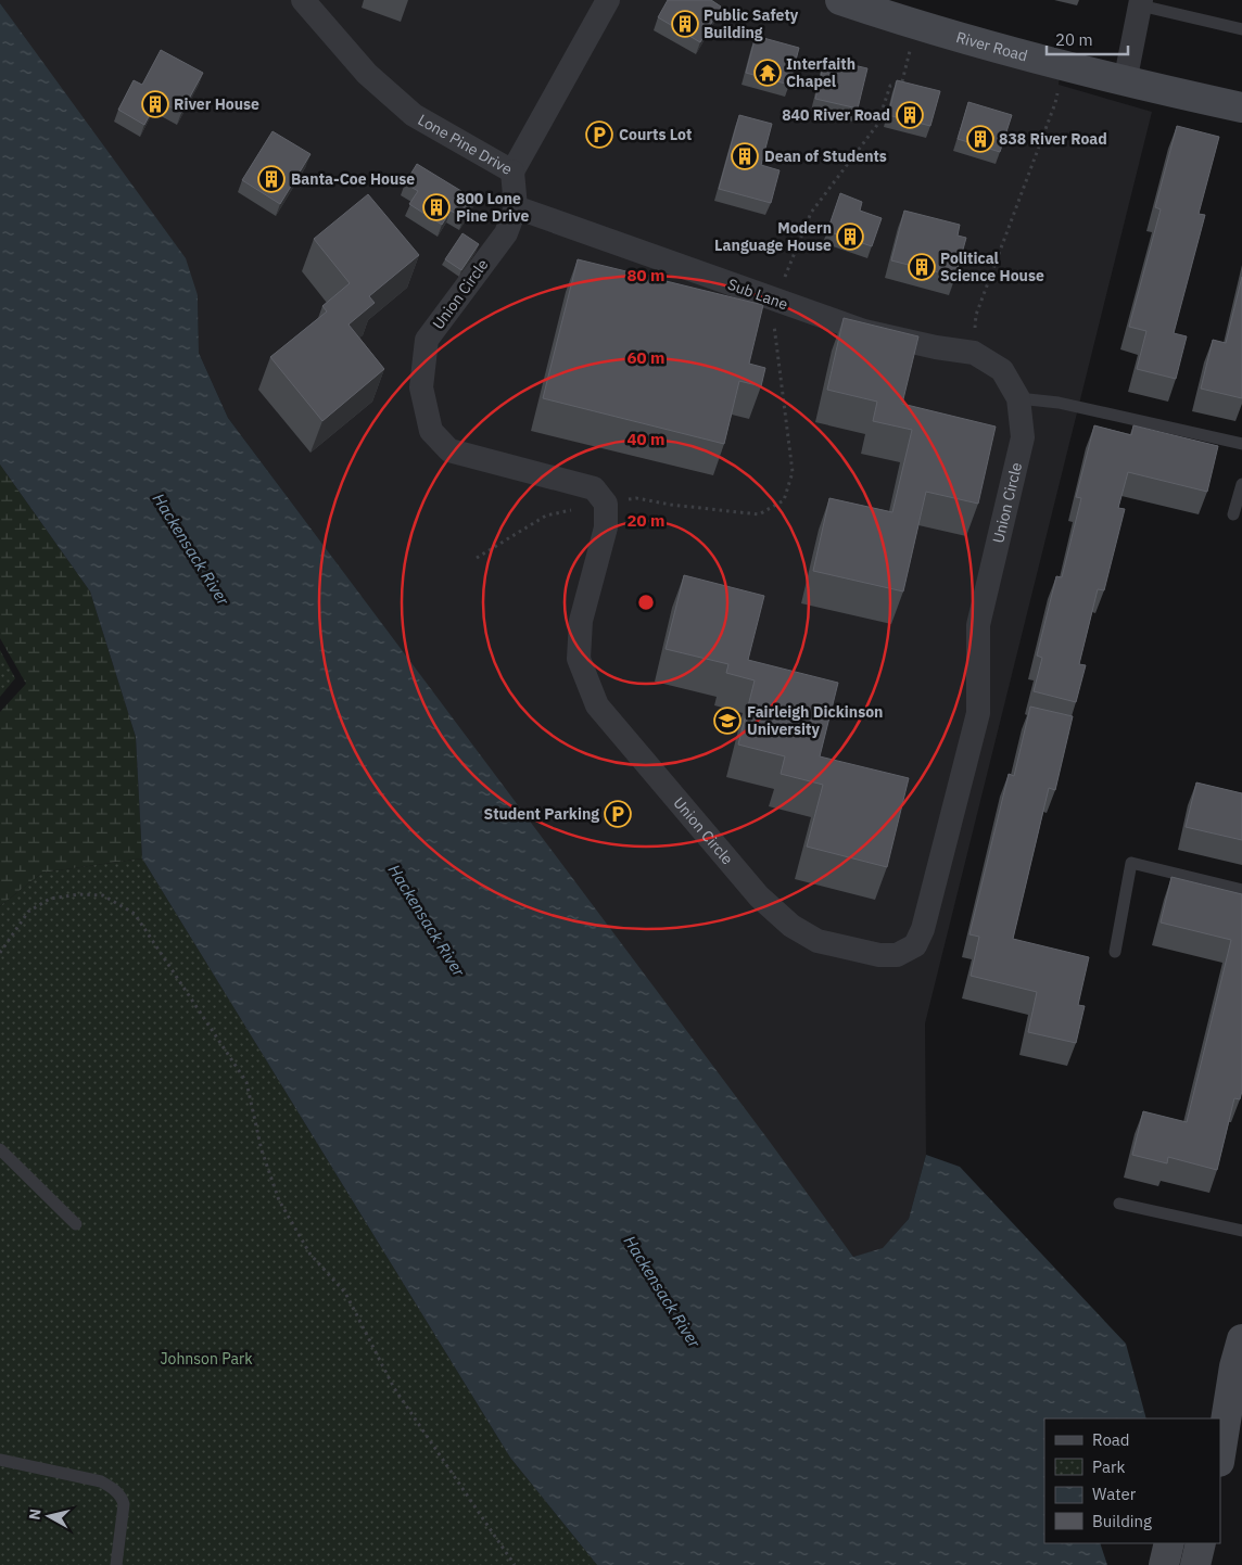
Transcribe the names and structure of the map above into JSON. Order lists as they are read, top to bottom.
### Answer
{
  "streets": {
    "main road": ["River Road"],
    "street": ["Lone Pine Drive", "Union Circle", "Sub Lane"]
  },
  "crossings": [
    ["Lone Pine Drive", "Union Circle"],
    ["Union Circle", "Sub Lane"]
  ],
  "water": ["Hackensack River"],
  "parks": ["Johnson Park"],
  "places": {
    "building": [
      "Public Safety Building",
      "River House",
      "840 River Road",
      "838 River Road",
      "Dean of Students",
      "Banta-Coe House",
      "800 Lone Pine Drive",
      "Modern Language House",
      "Political Science House"
    ],
    "temple": ["Interfaith Chapel"],
    "parking": ["Courts Lot", "Student Parking"],
    "school or university": ["Fairleigh Dickinson University"]
  },
  "legend": [
    "Road",
    "Park",
    "Water",
    "Building"
  ],
  "scale_bar": "20 m",
  "north": "left",
  "rings": [
    "80 m",
    "60 m",
    "40 m",
    "20 m"
  ]
}
